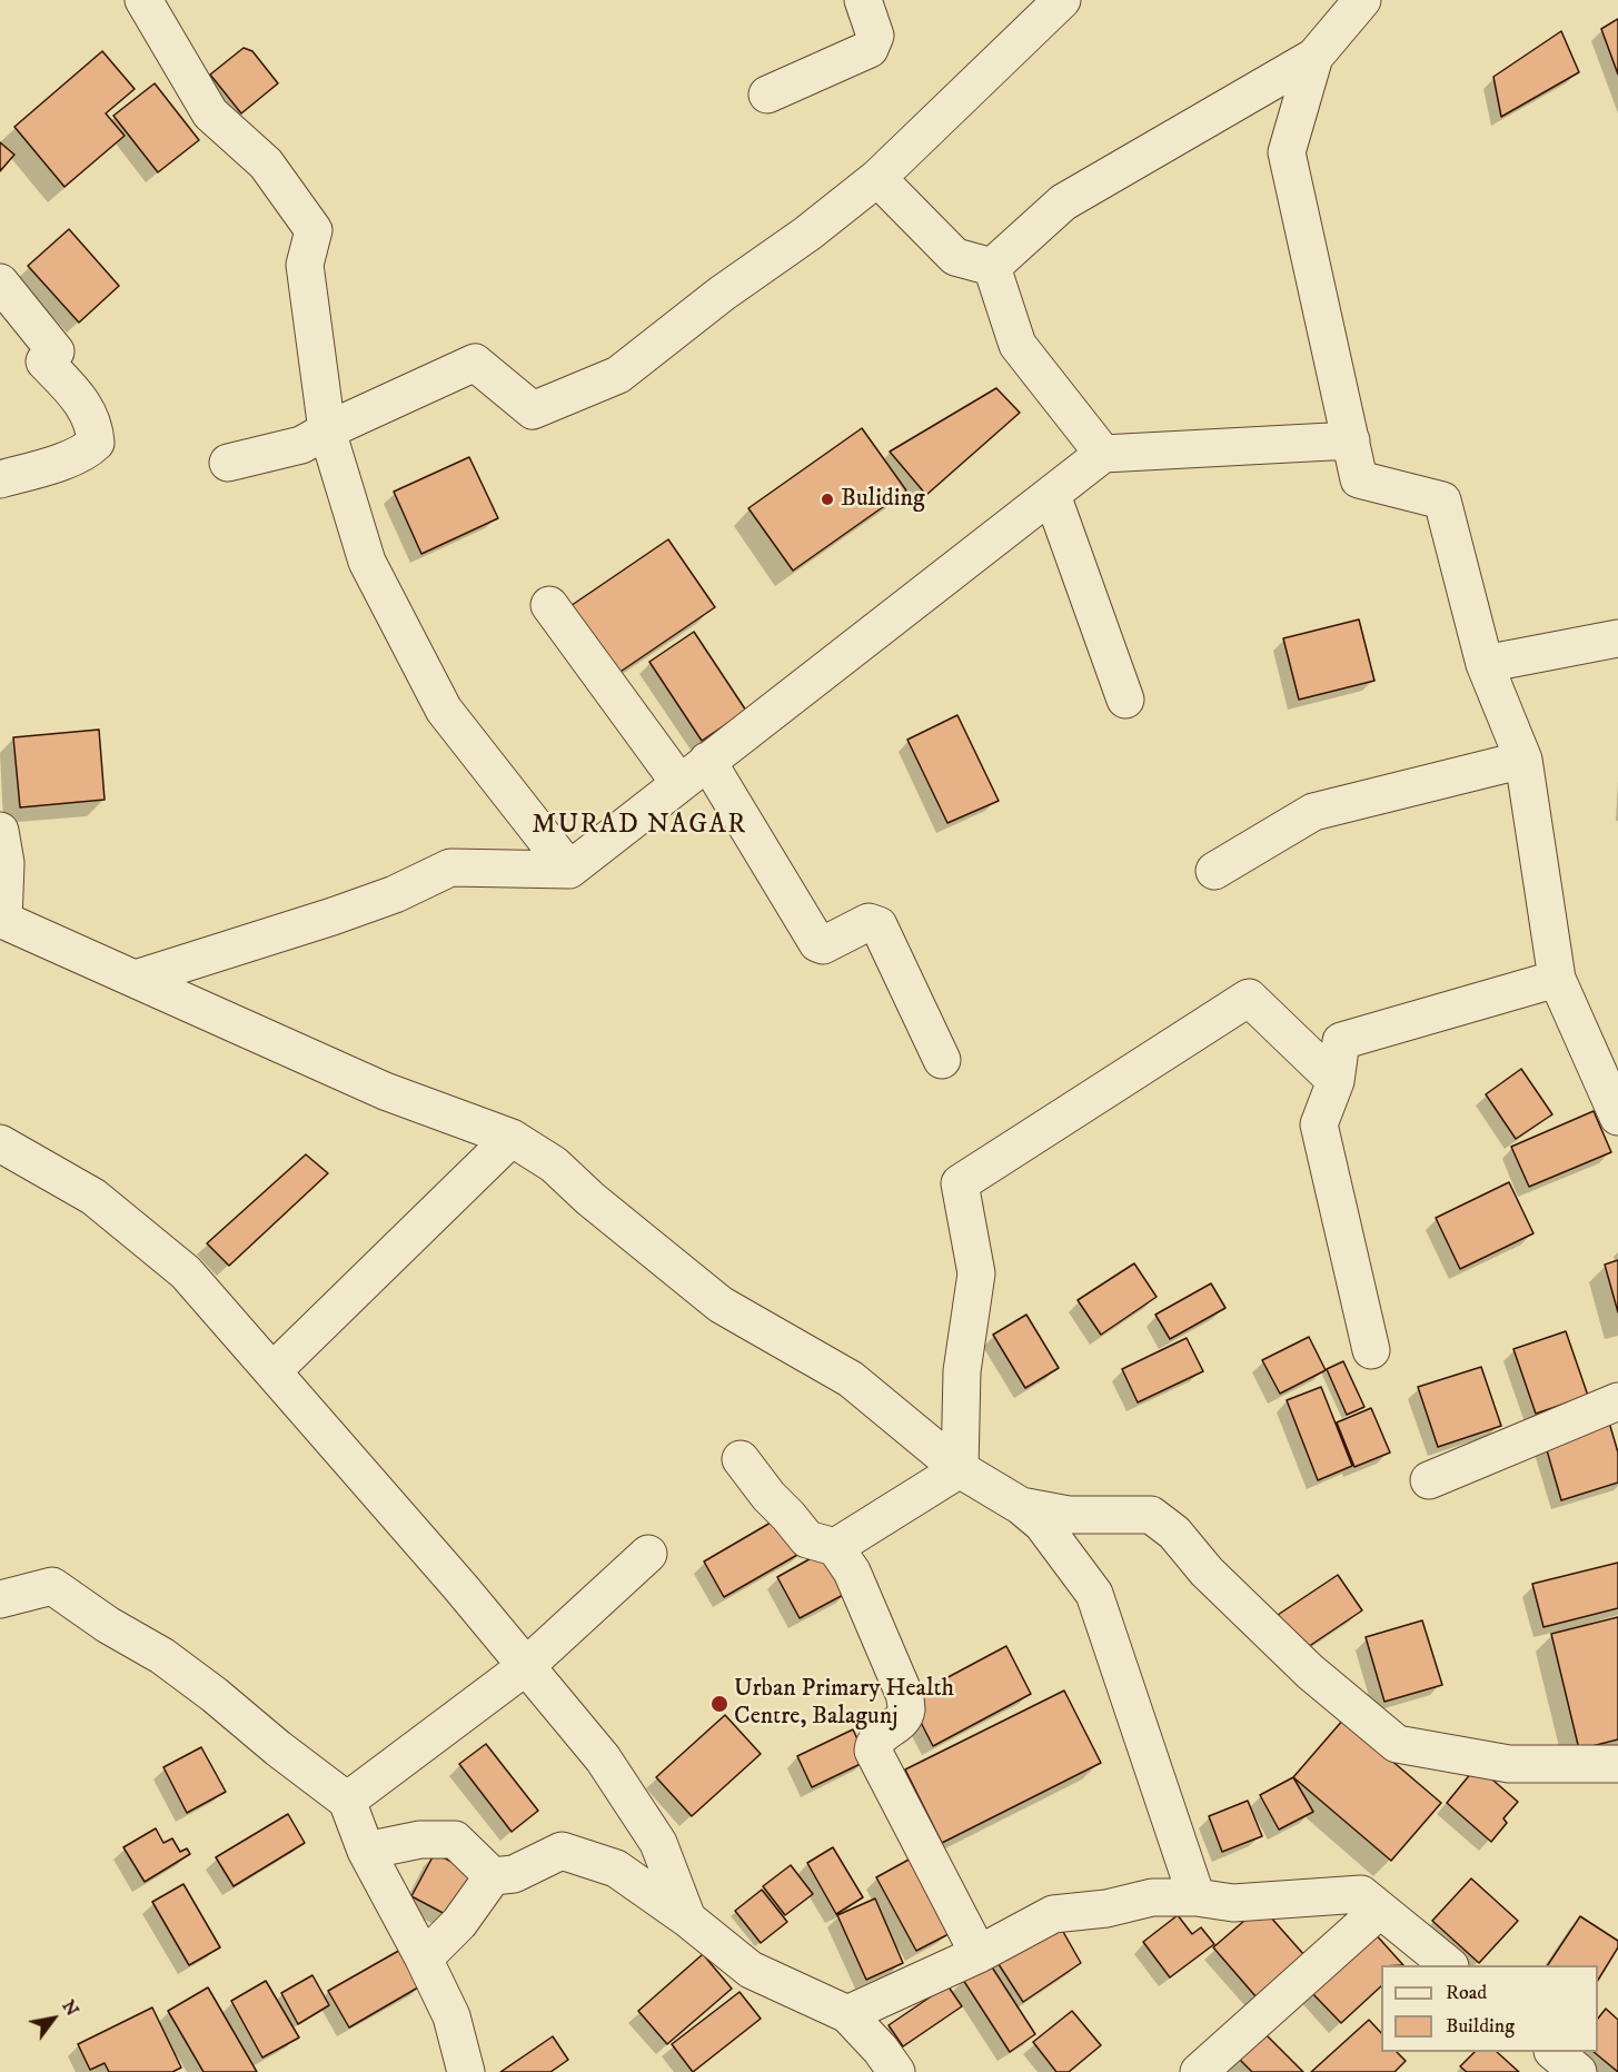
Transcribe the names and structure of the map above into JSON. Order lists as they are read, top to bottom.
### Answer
{
  "districts": ["MURAD NAGAR"],
  "places": ["Buliding", "Urban Primary Health Centre, Balagunj"],
  "legend": ["Road", "Building"],
  "north": "top right"
}
